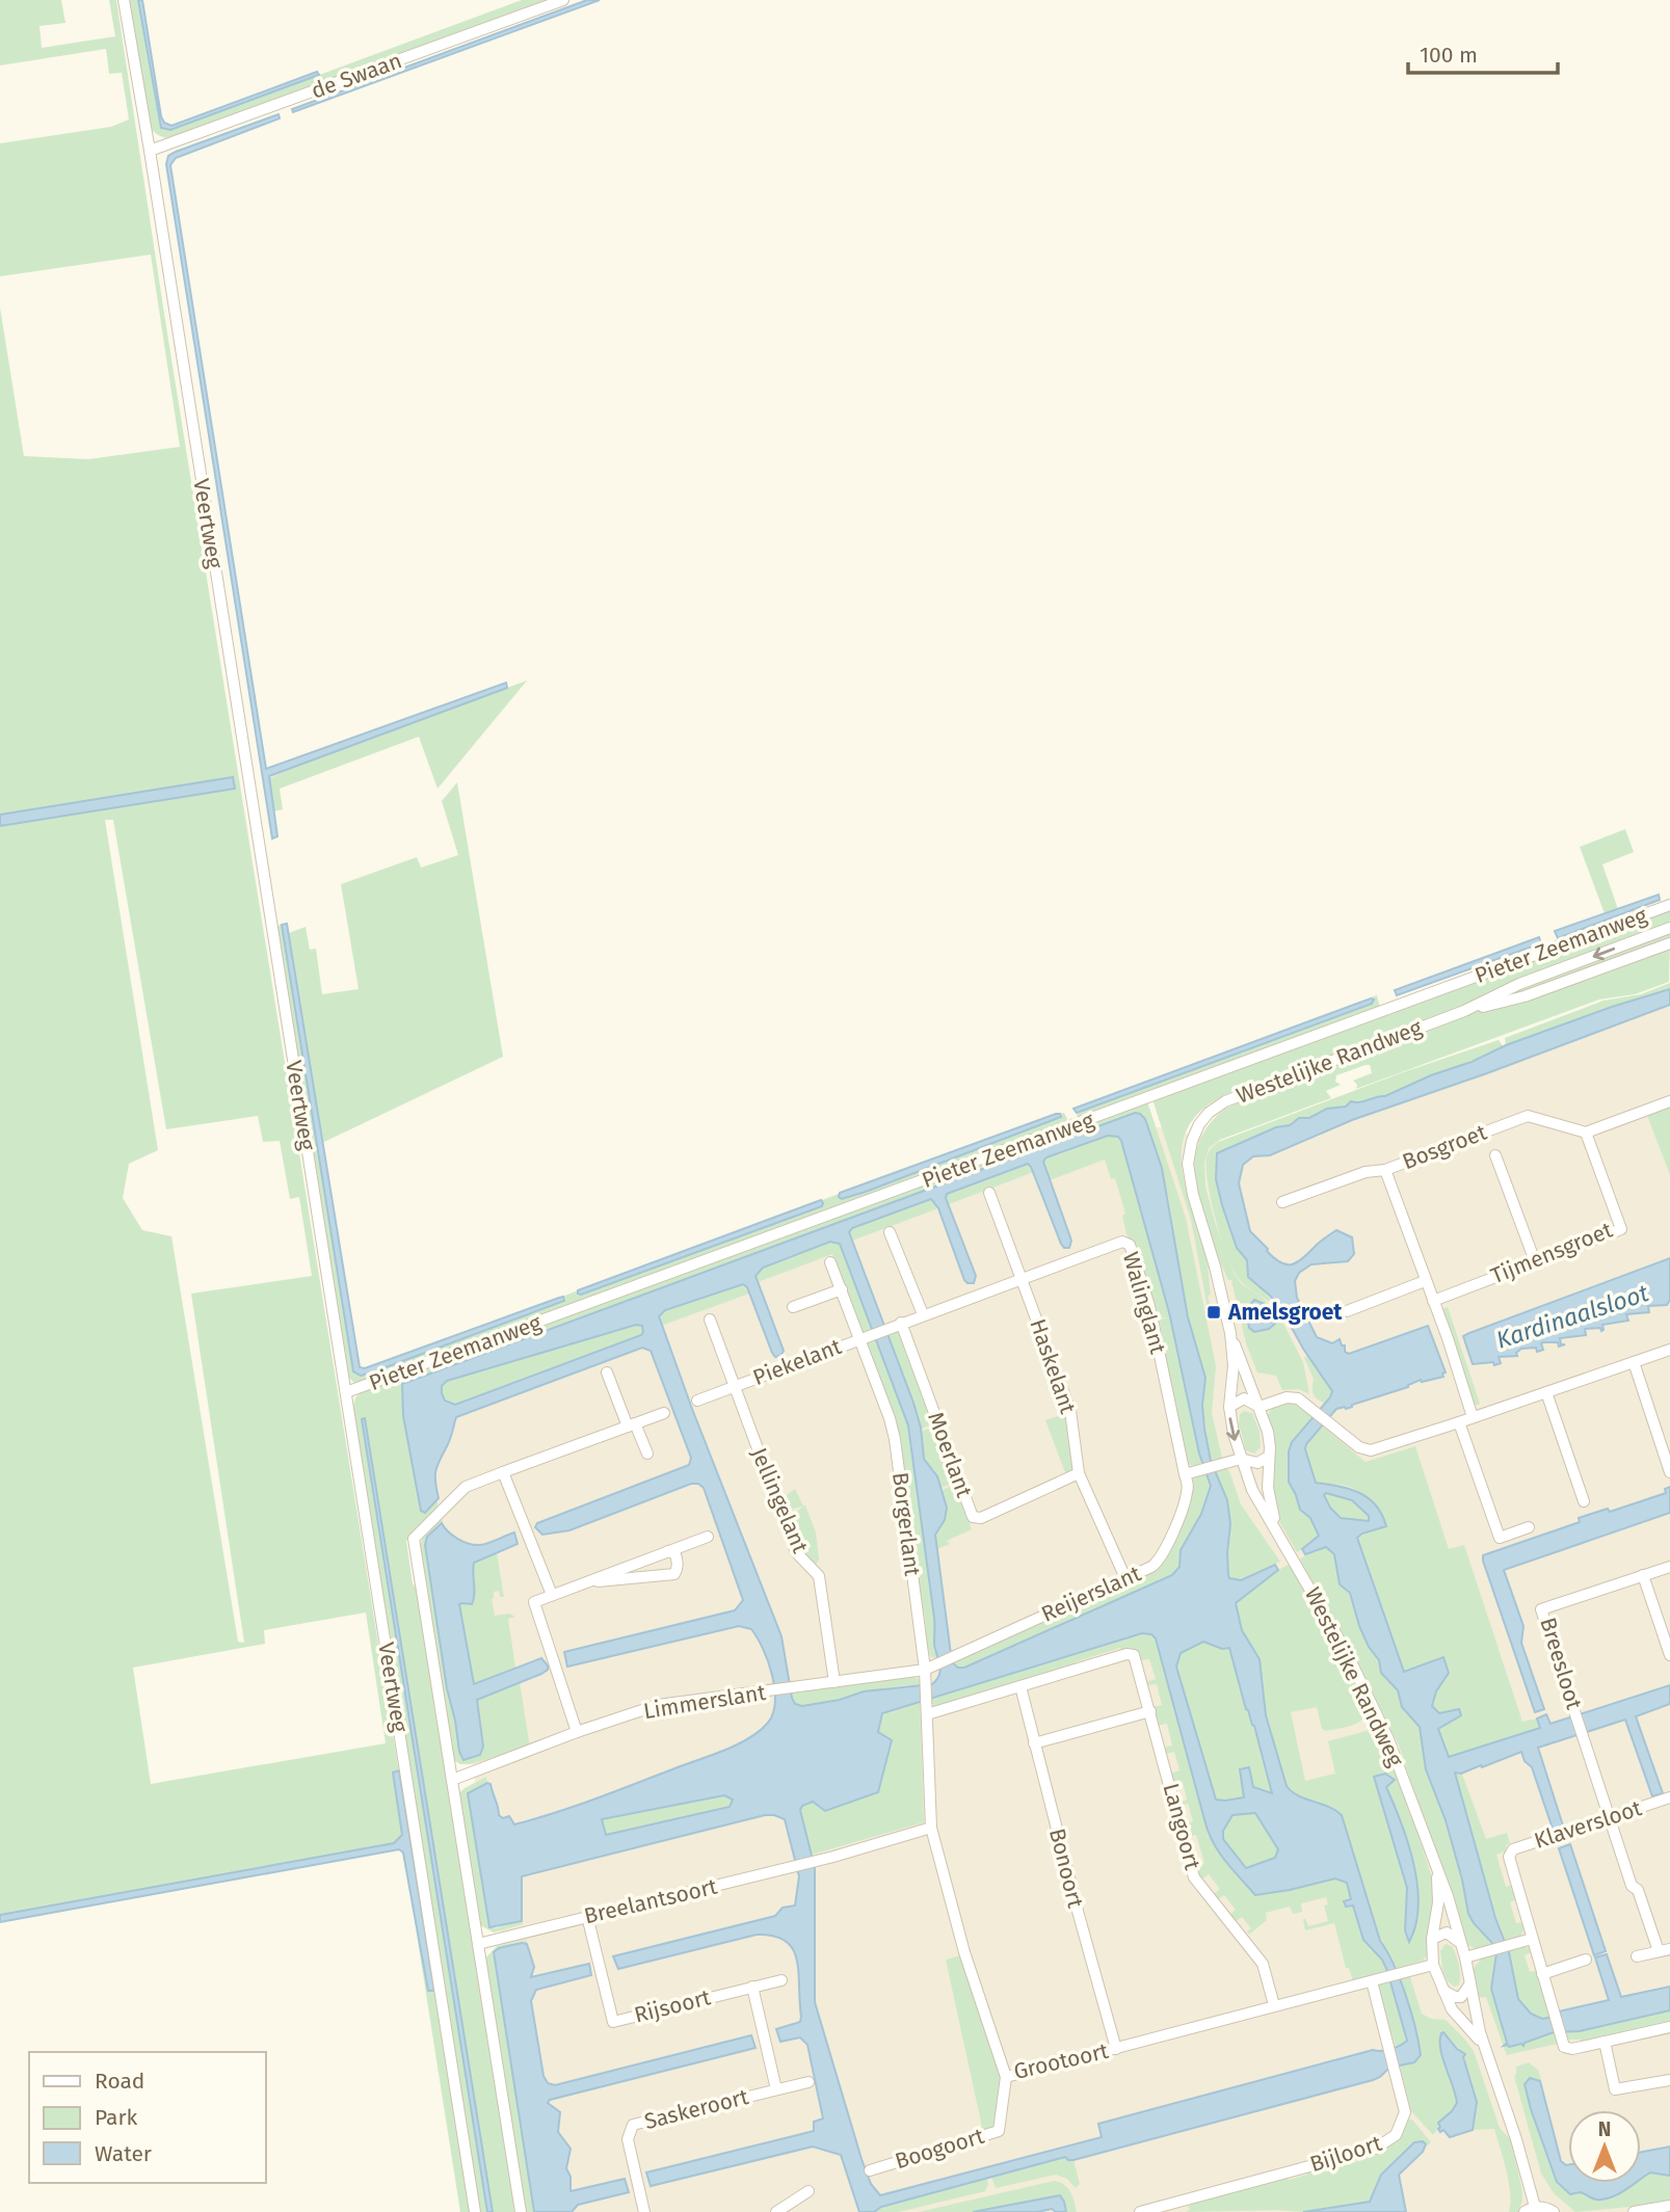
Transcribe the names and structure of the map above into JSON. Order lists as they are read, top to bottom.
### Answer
{
  "streets": {
    "street": [
      "de Swaan",
      "Veertweg",
      "Pieter Zeemanweg",
      "Westelijke Randweg",
      "Bosgroet",
      "Tijmensgroet",
      "Walinglant",
      "Piekelant",
      "Haskelant",
      "Moerlant",
      "Jellingelant",
      "Borgerlant",
      "Reijerslant",
      "Breesloot",
      "Limmerslant",
      "Klaversloot",
      "Langoort",
      "Bonoort",
      "Breelantsoort",
      "Rijsoort",
      "Grootoort",
      "Saskeroort",
      "Boogoort",
      "Bijloort"
    ]
  },
  "crossings": [
    ["de Swaan", "Veertweg"],
    ["Veertweg", "Pieter Zeemanweg"],
    ["Westelijke Randweg", "Grootoort"],
    ["Bosgroet", "Tijmensgroet"],
    ["Walinglant", "Piekelant"],
    ["Walinglant", "Haskelant"],
    ["Walinglant", "Moerlant"],
    ["Walinglant", "Borgerlant"],
    ["Walinglant", "Reijerslant"],
    ["Piekelant", "Jellingelant"],
    ["Piekelant", "Borgerlant"],
    ["Haskelant", "Moerlant"],
    ["Haskelant", "Reijerslant"],
    ["Jellingelant", "Reijerslant"],
    ["Jellingelant", "Limmerslant"],
    ["Borgerlant", "Reijerslant"],
    ["Borgerlant", "Langoort"],
    ["Borgerlant", "Grootoort"],
    ["Reijerslant", "Limmerslant"],
    ["Breesloot", "Klaversloot"],
    ["Langoort", "Bonoort"],
    ["Langoort", "Grootoort"],
    ["Bonoort", "Grootoort"],
    ["Breelantsoort", "Rijsoort"],
    ["Breelantsoort", "Grootoort"],
    ["Rijsoort", "Saskeroort"],
    ["Grootoort", "Boogoort"],
    ["Grootoort", "Bijloort"]
  ],
  "water": ["Kardinaalsloot"],
  "places": {
    "transit": ["Amelsgroet"]
  },
  "legend": ["Road", "Park", "Water"],
  "scale_bar": "100 m",
  "north": "top"
}
